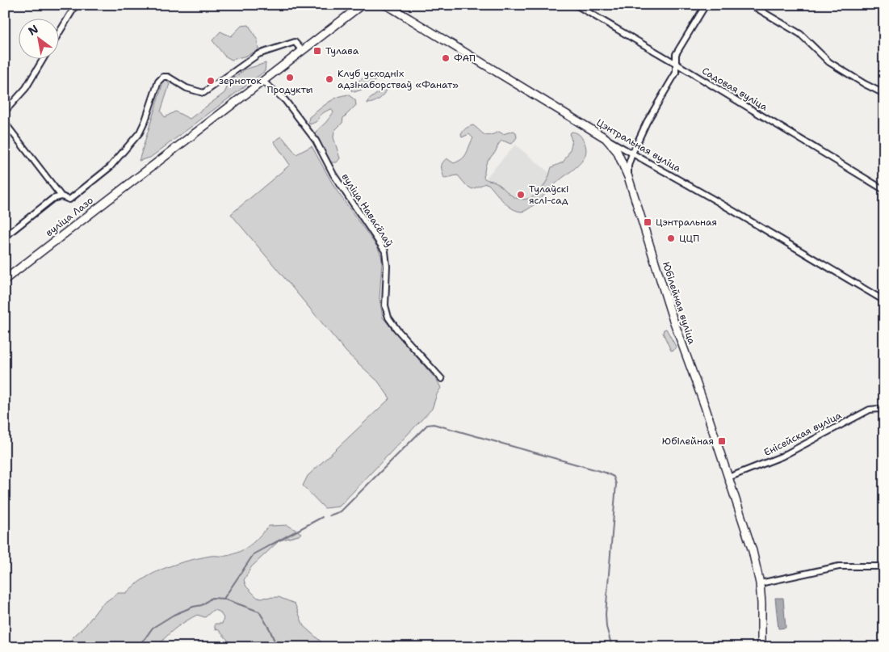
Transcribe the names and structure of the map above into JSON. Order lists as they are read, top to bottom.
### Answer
{
  "streets": {
    "main road": ["Цэнтральная вуліца", "вуліца Лазо", "Юбілейная вуліца"],
    "street": ["Садовая вуліца", "вуліца Навасёлаў", "Енісейская вуліца"]
  },
  "crossings": [
    ["Цэнтральная вуліца", "Юбілейная вуліца"],
    ["вуліца Навасёлаў", "вуліца Лазо"],
    ["Юбілейная вуліца", "Енісейская вуліца"]
  ],
  "places": {
    "transit": ["Тулава", "Цэнтральная", "Юбілейная"],
    "other": [
      "ФАП",
      "Продукты",
      "Клуб усходніх адзінаборстваў «Фанат»",
      "зерноток",
      "Тулаўскі яслі-сад",
      "ЦЦП"
    ]
  },
  "north": "top left"
}
